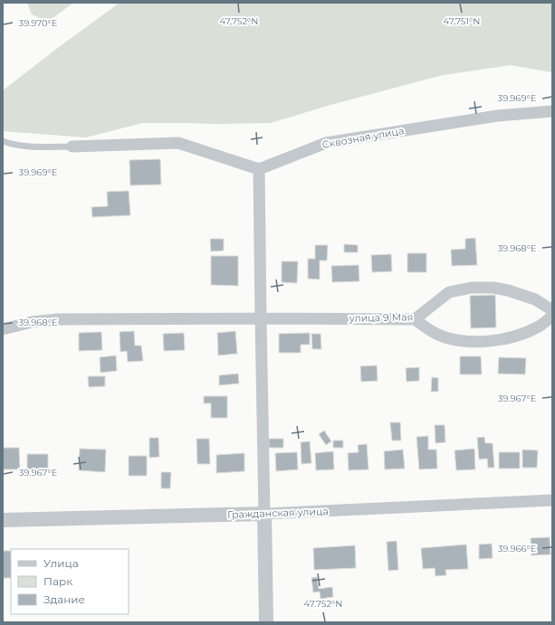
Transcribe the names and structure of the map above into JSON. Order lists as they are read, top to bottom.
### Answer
{
  "streets": {
    "street": ["Сквозная улица", "улица 9 Мая", "Гражданская улица"]
  },
  "legend": ["Улица", "Парк", "Здание"],
  "coordinates": [
    "47.752°N",
    "47.751°N",
    "39.970°E",
    "39.969°E",
    "39.968°E",
    "39.967°E",
    "39.966°E"
  ]
}
